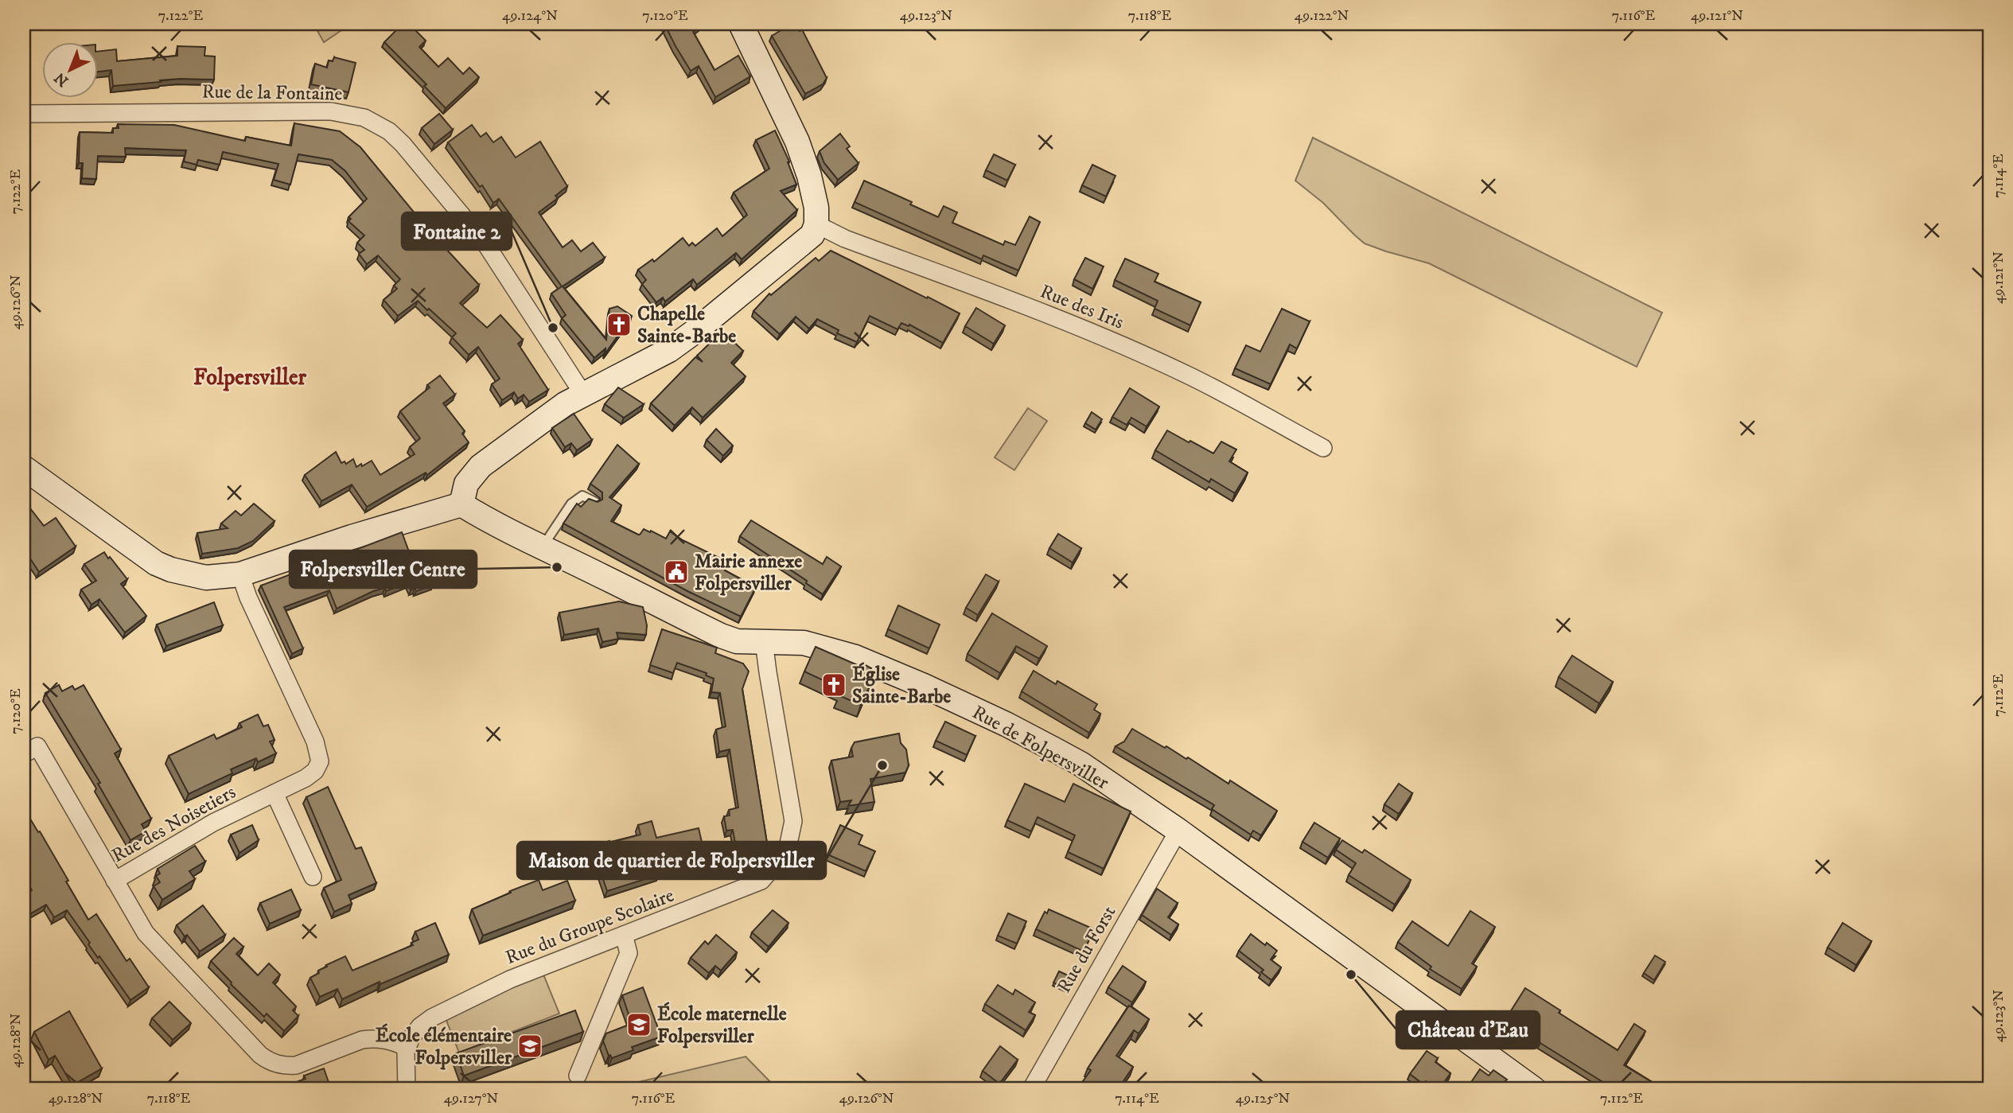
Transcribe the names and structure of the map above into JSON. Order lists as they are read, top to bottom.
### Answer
{
  "streets": {
    "street": [
      "Rue de la Fontaine",
      "Rue des Iris",
      "Rue de Folpersviller",
      "Rue des Noisetiers",
      "Rue du Groupe Scolaire",
      "Rue du Forst"
    ]
  },
  "crossings": [
    ["Rue de Folpersviller", "Rue du Groupe Scolaire"],
    ["Rue de Folpersviller", "Rue du Forst"],
    ["Rue des Noisetiers", "Rue du Groupe Scolaire"]
  ],
  "districts": ["Folpersviller"],
  "places": {
    "church": ["Chapelle Sainte-Barbe", "Église Sainte-Barbe"],
    "other": [
      "Fontaine 2",
      "Folpersviller Centre",
      "Maison de quartier de Folpersviller",
      "Château d'Eau"
    ],
    "public building": ["Mairie annexe Folpersviller"],
    "school or university": ["École maternelle Folpersviller", "École élémentaire Folpersviller"]
  },
  "north": "bottom left",
  "coordinates": [
    "7.122°E",
    "49.124°N",
    "7.120°E",
    "49.123°N",
    "7.118°E",
    "49.122°N",
    "7.116°E",
    "49.121°N",
    "7.114°E",
    "49.126°N",
    "7.112°E",
    "49.128°N",
    "49.127°N",
    "49.125°N"
  ]
}
